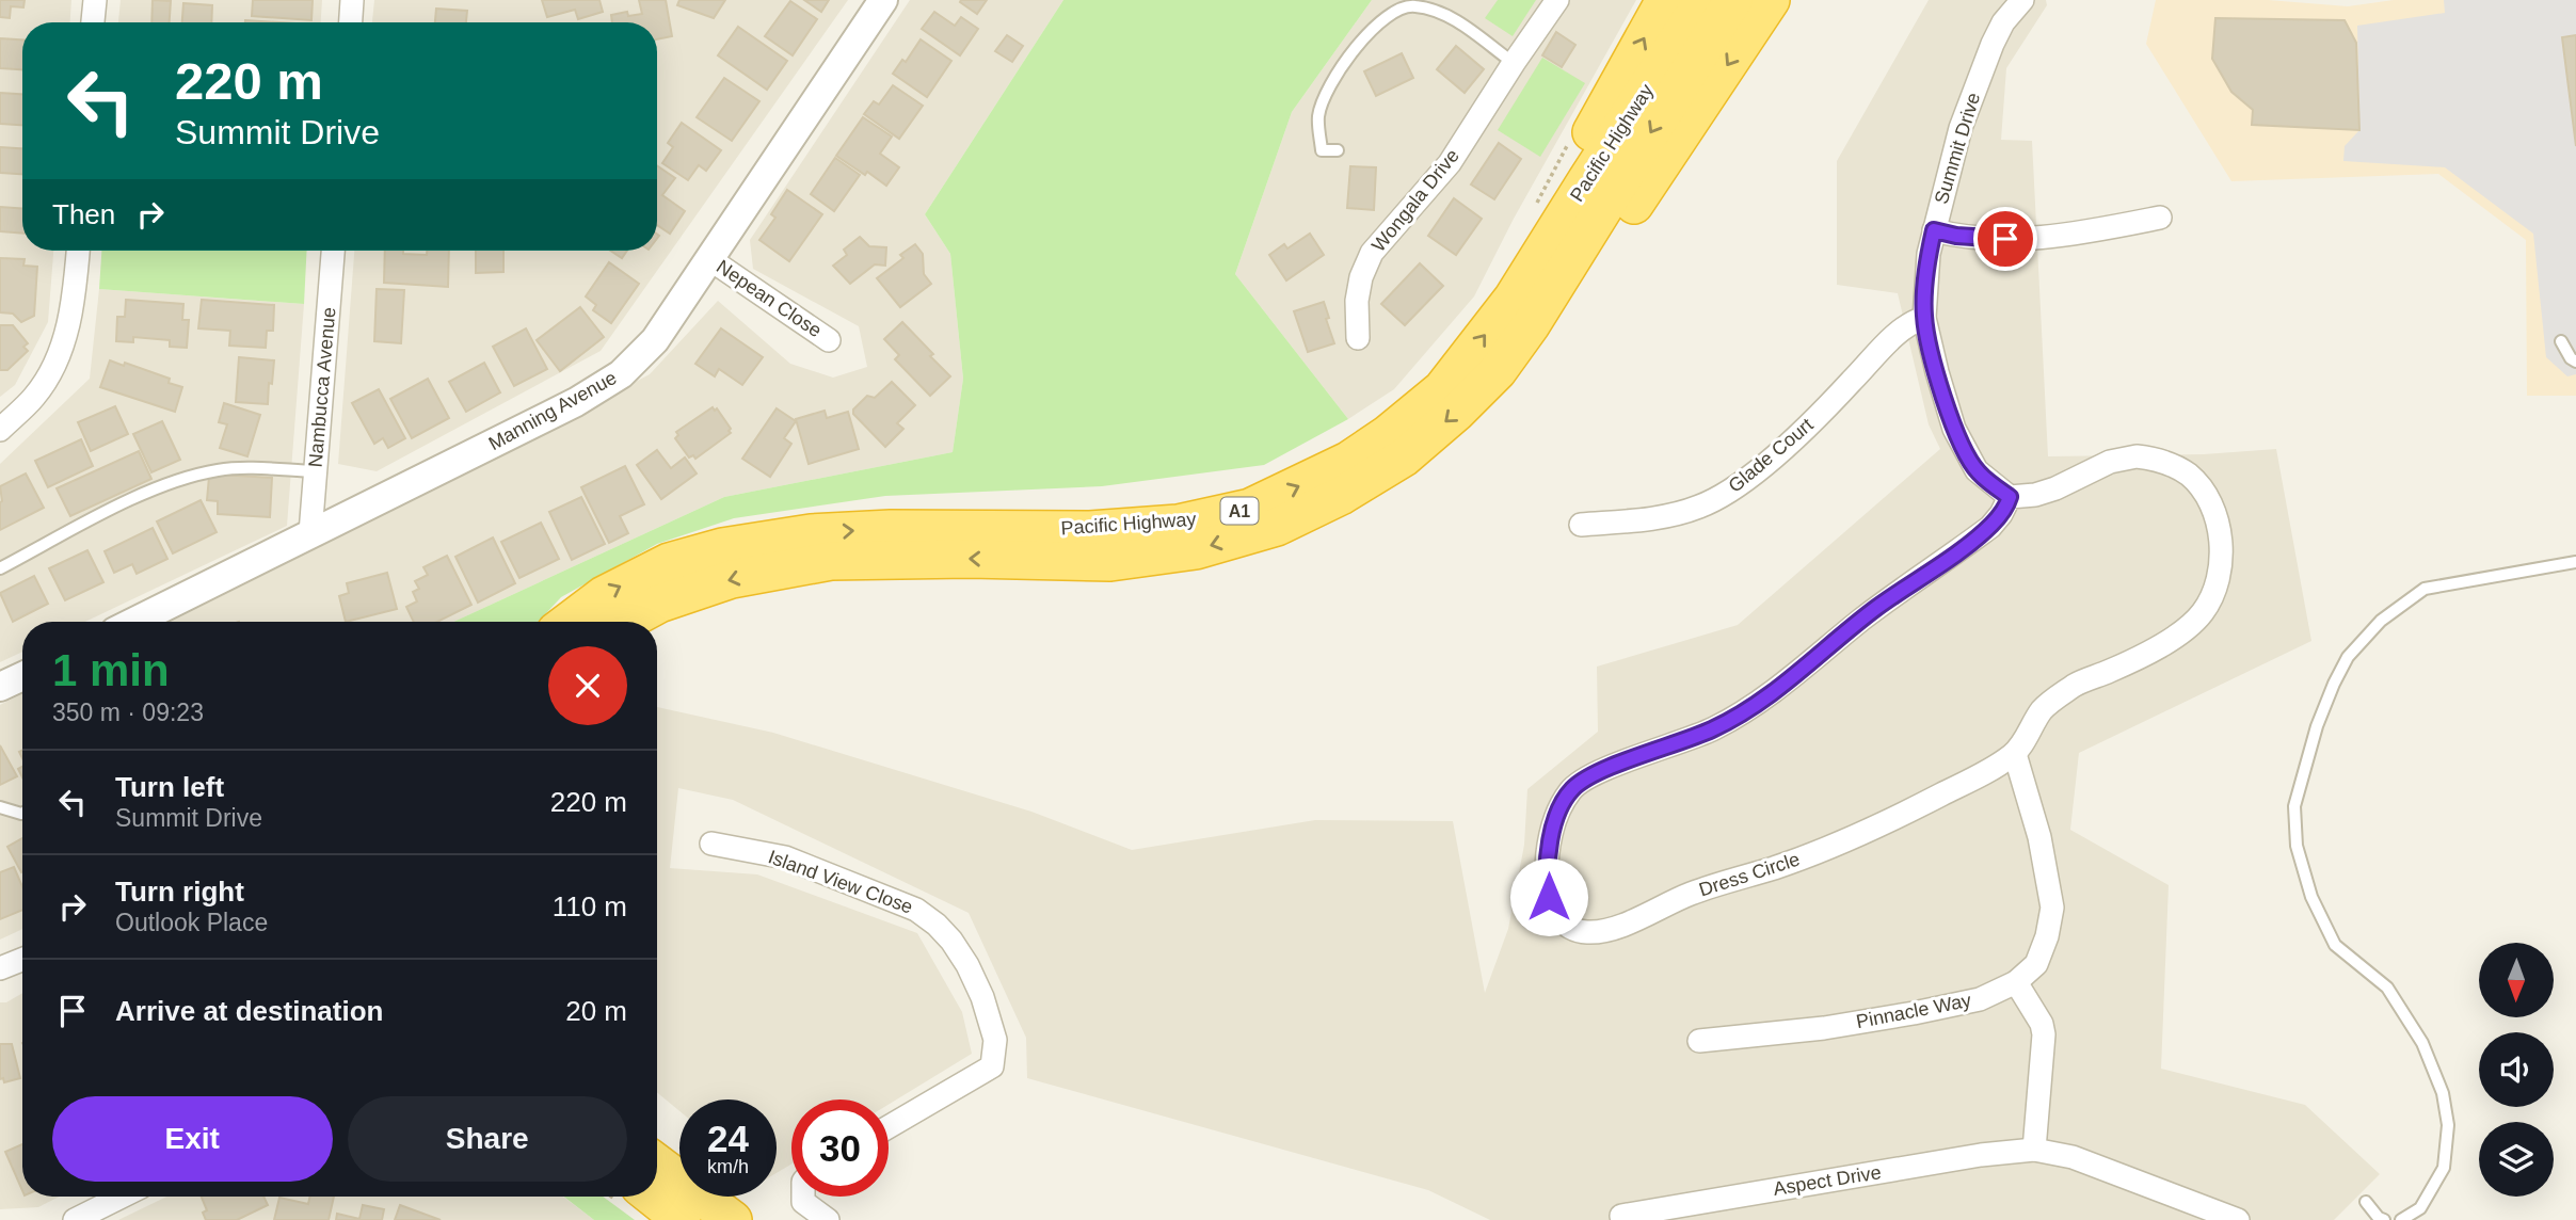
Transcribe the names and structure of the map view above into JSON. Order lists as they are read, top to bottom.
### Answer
{
  "streets": {
    "highway": ["Pacific Highway", "A1"],
    "street": [
      "Summit Drive",
      "Wongala Drive",
      "Nepean Close",
      "Nambucca Avenue",
      "Manning Avenue",
      "Glade Court",
      "Dress Circle",
      "Island View Close",
      "Pinnacle Way",
      "Aspect Drive"
    ]
  },
  "crossings": [
    ["Summit Drive", "Glade Court"],
    ["Summit Drive", "Dress Circle"],
    ["Nepean Close", "Manning Avenue"],
    ["Nambucca Avenue", "Manning Avenue"],
    ["Dress Circle", "Pinnacle Way"]
  ],
  "north": "bottom",
  "page": {
    "turn": ["220 m", "Summit Drive"],
    "then": "Then",
    "heading": ["1 min", "350 m · 09:23"],
    "list": [
      {
        "name": "Turn left",
        "note": "Summit Drive",
        "value": "220 m"
      },
      {
        "name": "Turn right",
        "note": "Outlook Place",
        "value": "110 m"
      },
      {
        "name": "Arrive at destination",
        "value": "20 m"
      }
    ],
    "buttons": ["Exit", "Share"],
    "speed": "24 km/h",
    "limit": "30"
  }
}
